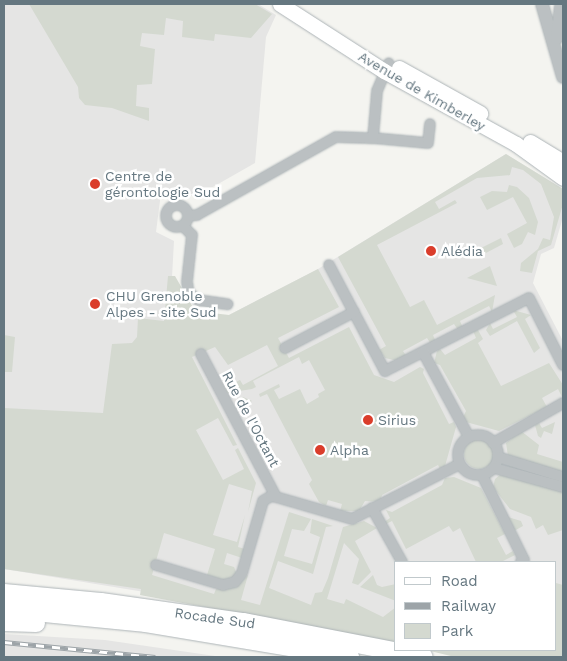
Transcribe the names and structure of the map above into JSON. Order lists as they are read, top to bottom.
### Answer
{
  "streets": {
    "highway": ["Rocade Sud"],
    "main road": ["Avenue de Kimberley"],
    "street": ["Rue de l'Octant"]
  },
  "places": [
    "Centre de gérontologie Sud",
    "Alédia",
    "CHU Grenoble Alpes - site Sud",
    "Sirius",
    "Alpha"
  ],
  "legend": ["Road", "Railway", "Park"]
}
